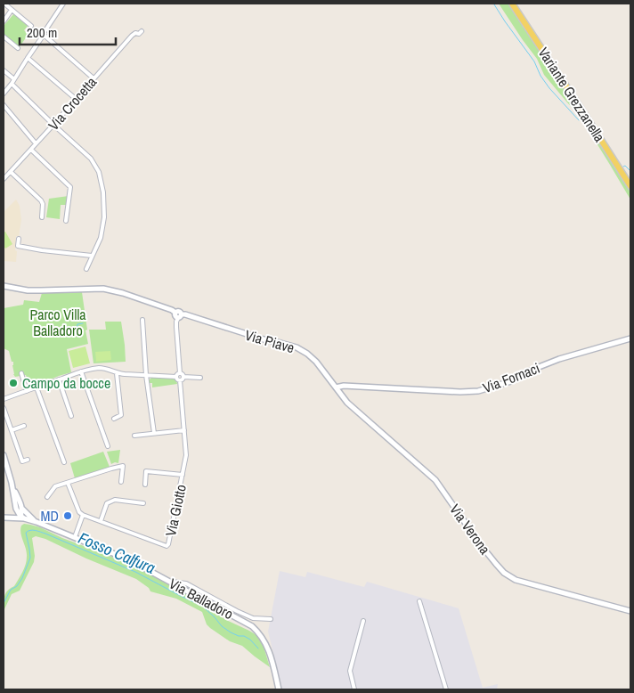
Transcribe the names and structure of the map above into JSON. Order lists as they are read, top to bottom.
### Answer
{
  "streets": {
    "main road": ["Variante Grezzanella"],
    "street": [
      "Via Crocetta",
      "Via Piave",
      "Via Fornaci",
      "Via Giotto",
      "Via Verona",
      "Via Balladoro"
    ]
  },
  "crossings": [
    ["Via Piave", "Via Fornaci"],
    ["Via Piave", "Via Verona"]
  ],
  "water": ["Fosso Calfura"],
  "parks": ["Parco Villa Balladoro"],
  "places": ["Campo da bocce", "MD"],
  "scale_bar": "200 m"
}
